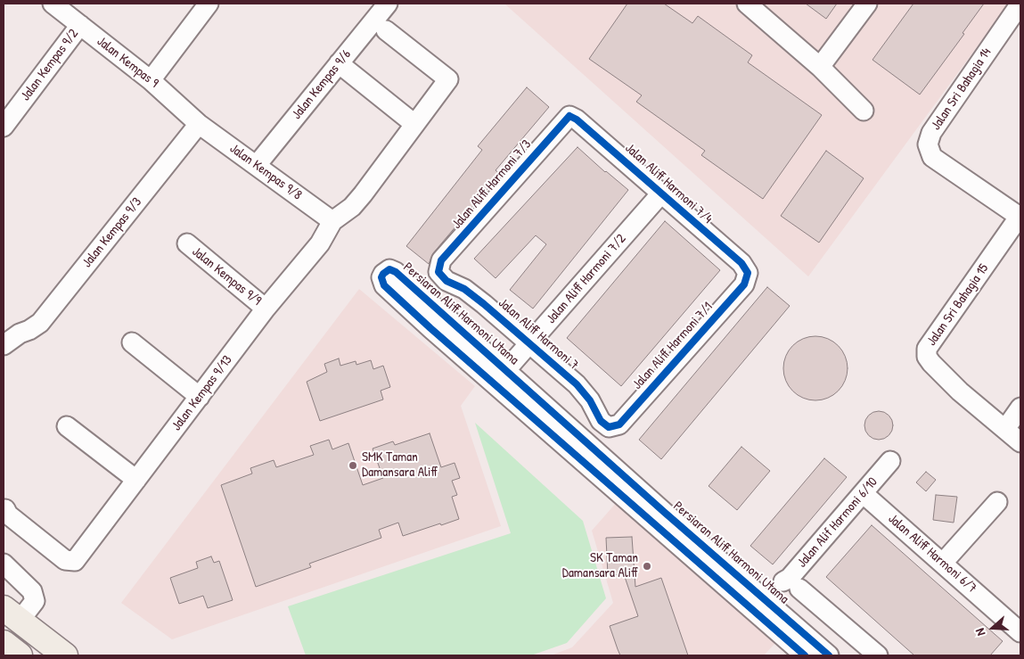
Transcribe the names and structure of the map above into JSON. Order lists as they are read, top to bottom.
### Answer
{
  "streets": {
    "street": [
      "Jalan Kempas 9",
      "Jalan Kempas 9/2",
      "Jalan Kempas 9/6",
      "Jalan Sri Bahagia 14",
      "Jalan Kempas 9/8",
      "Jalan Aliff Harmoni 7/4",
      "Jalan Aliff Harmoni 7/3",
      "Jalan Kempas 9/3",
      "Jalan Kempas 9/9",
      "Jalan Aliff Harmoni 7/2",
      "Jalan Sri Bahagia 15",
      "Persiaran Aliff Harmoni Utama",
      "Jalan Aliff Harmoni 7",
      "Jalan Aliff Harmoni 7/1",
      "Jalan Kempas 9/13",
      "Jalan Alif Harmoni 6/10",
      "Jalan Aliff Harmoni 6/7"
    ]
  },
  "crossings": [
    ["Jalan Kempas 9", "Jalan Kempas 9/2"],
    ["Jalan Kempas 9", "Jalan Kempas 9/8"],
    ["Jalan Kempas 9", "Jalan Kempas 9/3"],
    ["Jalan Kempas 9/6", "Jalan Kempas 9/8"],
    ["Jalan Sri Bahagia 14", "Jalan Sri Bahagia 15"],
    ["Jalan Kempas 9/8", "Jalan Kempas 9/3"],
    ["Jalan Kempas 9/8", "Jalan Kempas 9/13"],
    ["Jalan Aliff Harmoni 7/4", "Jalan Aliff Harmoni 7/3"],
    ["Jalan Aliff Harmoni 7/4", "Jalan Aliff Harmoni 7/2"],
    ["Jalan Aliff Harmoni 7/4", "Jalan Aliff Harmoni 7/1"],
    ["Jalan Aliff Harmoni 7/3", "Jalan Aliff Harmoni 7"],
    ["Jalan Kempas 9/9", "Jalan Kempas 9/13"],
    ["Jalan Aliff Harmoni 7/2", "Persiaran Aliff Harmoni Utama"],
    ["Jalan Aliff Harmoni 7/2", "Jalan Aliff Harmoni 7"],
    ["Jalan Aliff Harmoni 7", "Jalan Aliff Harmoni 7/1"],
    ["Jalan Alif Harmoni 6/10", "Jalan Aliff Harmoni 6/7"]
  ],
  "places": ["SMK Taman Damansara Aliff", "SK Taman Damansara Aliff"],
  "north": "left"
}
